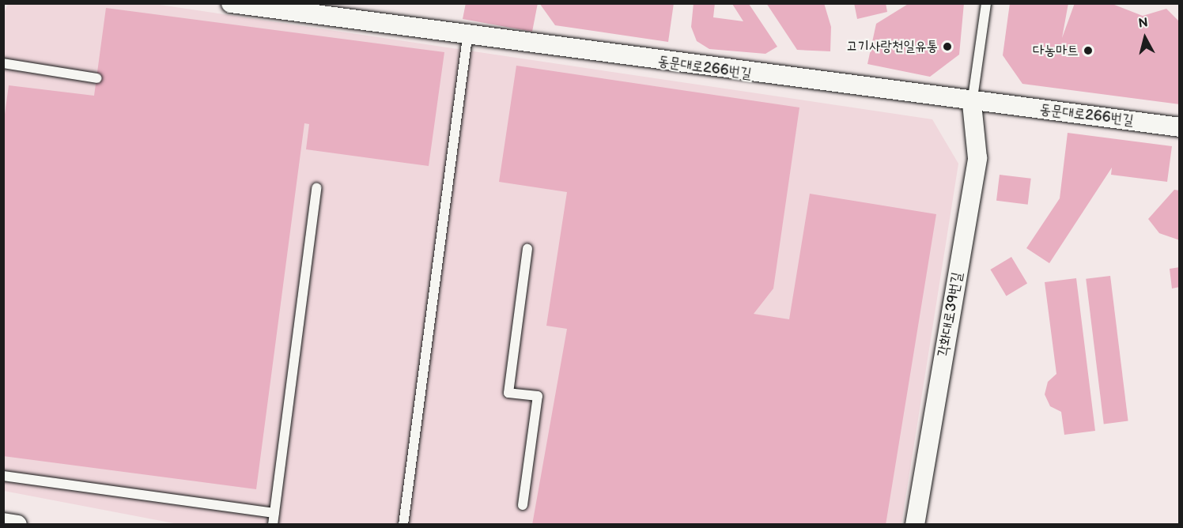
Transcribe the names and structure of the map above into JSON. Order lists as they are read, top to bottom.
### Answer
{
  "streets": {
    "street": ["동문대로266번길", "각화대로39번길"]
  },
  "crossings": [
    ["동문대로266번길", "각화대로39번길"]
  ],
  "places": ["고기사랑천일유통", "다농마트"],
  "north": "top"
}
